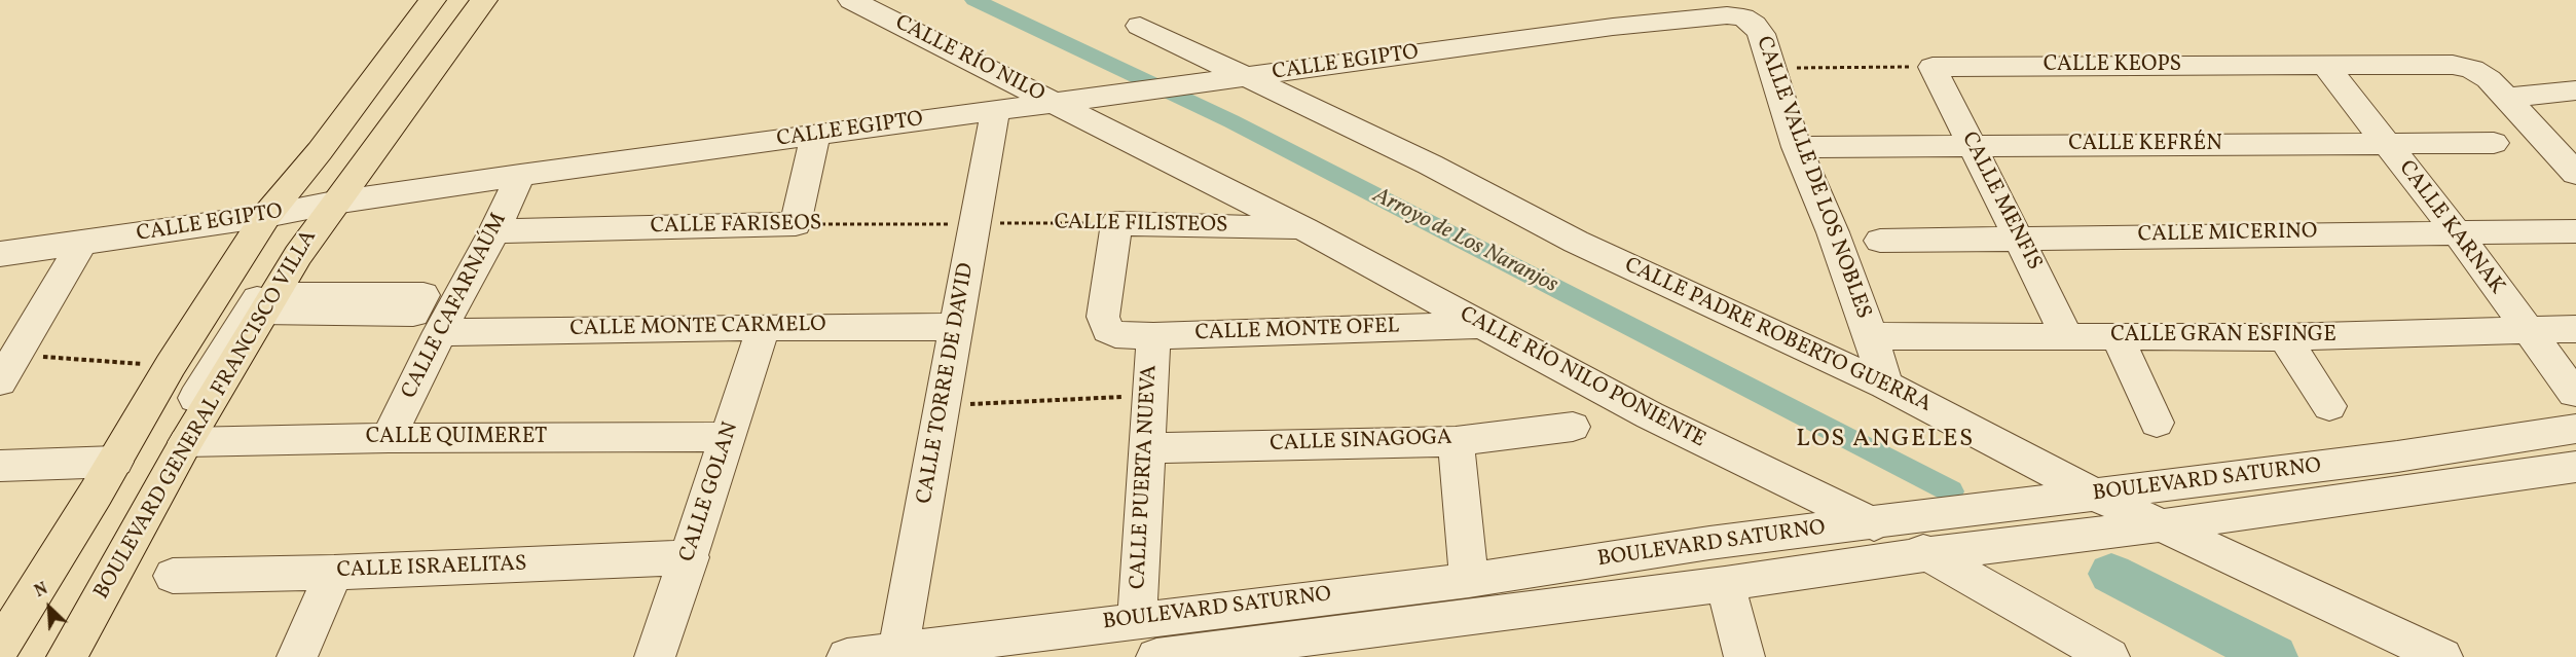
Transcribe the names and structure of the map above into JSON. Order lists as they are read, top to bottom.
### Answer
{
  "streets": {
    "main road": ["BOULEVARD GENERAL FRANCISCO VILLA"],
    "street": [
      "CALLE RÍO NILO",
      "CALLE EGIPTO",
      "CALLE KEOPS",
      "CALLE KEFRÉN",
      "CALLE VALLE DE LOS NOBLES",
      "CALLE MENFIS",
      "CALLE FILISTEOS",
      "CALLE FARISEOS",
      "CALLE KARNAK",
      "CALLE MICERINO",
      "CALLE CAFARNAÚM",
      "CALLE MONTE CARMELO",
      "CALLE MONTE OFEL",
      "CALLE PADRE ROBERTO GUERRA",
      "CALLE GRAN ESFINGE",
      "CALLE RÍO NILO PONIENTE",
      "CALLE TORRE DE DAVID",
      "CALLE QUIMERET",
      "CALLE SINAGOGA",
      "CALLE PUERTA NUEVA",
      "BOULEVARD SATURNO",
      "CALLE GOLAN",
      "CALLE ISRAELITAS"
    ]
  },
  "crossings": [
    ["CALLE RÍO NILO", "CALLE EGIPTO"],
    ["CALLE RÍO NILO", "CALLE RÍO NILO PONIENTE"],
    ["CALLE EGIPTO", "CALLE VALLE DE LOS NOBLES"],
    ["CALLE EGIPTO", "CALLE CAFARNAÚM"],
    ["CALLE EGIPTO", "CALLE PADRE ROBERTO GUERRA"],
    ["CALLE EGIPTO", "CALLE RÍO NILO PONIENTE"],
    ["CALLE EGIPTO", "CALLE TORRE DE DAVID"],
    ["CALLE EGIPTO", "BOULEVARD GENERAL FRANCISCO VILLA"],
    ["CALLE KEOPS", "CALLE MENFIS"],
    ["CALLE KEOPS", "CALLE KARNAK"],
    ["CALLE KEFRÉN", "CALLE VALLE DE LOS NOBLES"],
    ["CALLE KEFRÉN", "CALLE MENFIS"],
    ["CALLE KEFRÉN", "CALLE KARNAK"],
    ["CALLE VALLE DE LOS NOBLES", "CALLE PADRE ROBERTO GUERRA"],
    ["CALLE VALLE DE LOS NOBLES", "CALLE GRAN ESFINGE"],
    ["CALLE MENFIS", "CALLE MICERINO"],
    ["CALLE MENFIS", "CALLE GRAN ESFINGE"],
    ["CALLE FILISTEOS", "CALLE FARISEOS"],
    ["CALLE FILISTEOS", "CALLE MONTE OFEL"],
    ["CALLE FILISTEOS", "CALLE RÍO NILO PONIENTE"],
    ["CALLE FILISTEOS", "CALLE TORRE DE DAVID"],
    ["CALLE FARISEOS", "CALLE CAFARNAÚM"],
    ["CALLE FARISEOS", "CALLE TORRE DE DAVID"],
    ["CALLE KARNAK", "CALLE MICERINO"],
    ["CALLE KARNAK", "CALLE GRAN ESFINGE"],
    ["CALLE KARNAK", "BOULEVARD SATURNO"],
    ["CALLE CAFARNAÚM", "CALLE MONTE CARMELO"],
    ["CALLE CAFARNAÚM", "CALLE QUIMERET"],
    ["CALLE MONTE CARMELO", "CALLE TORRE DE DAVID"],
    ["CALLE MONTE CARMELO", "CALLE GOLAN"],
    ["CALLE MONTE OFEL", "CALLE RÍO NILO PONIENTE"],
    ["CALLE MONTE OFEL", "CALLE PUERTA NUEVA"],
    ["CALLE PADRE ROBERTO GUERRA", "BOULEVARD SATURNO"],
    ["CALLE RÍO NILO PONIENTE", "BOULEVARD SATURNO"],
    ["CALLE TORRE DE DAVID", "BOULEVARD SATURNO"],
    ["BOULEVARD GENERAL FRANCISCO VILLA", "CALLE QUIMERET"],
    ["CALLE QUIMERET", "CALLE GOLAN"],
    ["CALLE SINAGOGA", "CALLE PUERTA NUEVA"],
    ["CALLE PUERTA NUEVA", "BOULEVARD SATURNO"],
    ["CALLE GOLAN", "CALLE ISRAELITAS"]
  ],
  "districts": ["LOS ANGELES"],
  "water": ["Arroyo de Los Naranjos"],
  "north": "top left"
}
